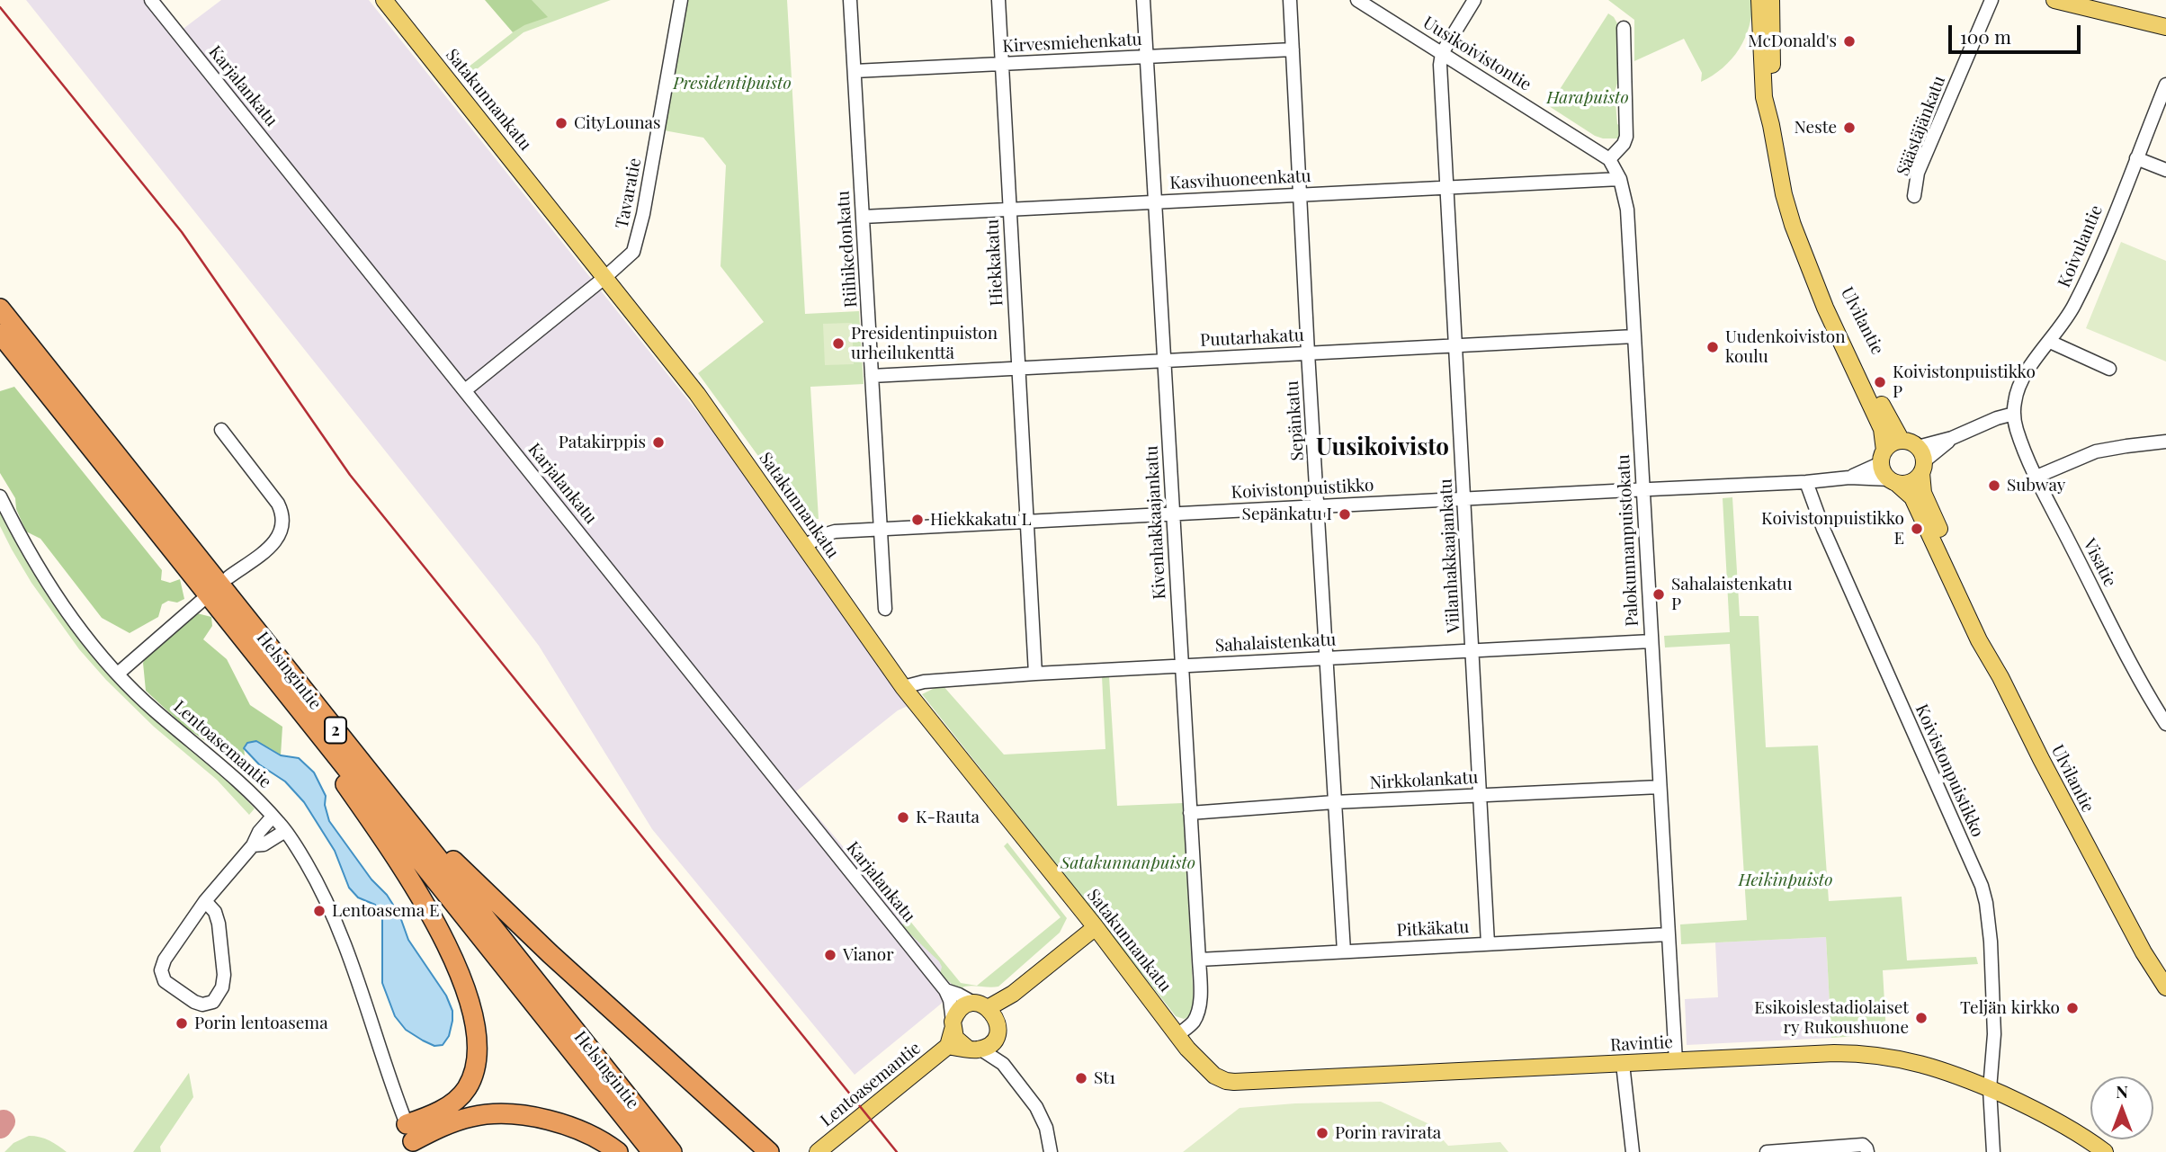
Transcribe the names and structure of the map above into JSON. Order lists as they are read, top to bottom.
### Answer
{
  "streets": {
    "highway": ["Helsingintie", "2"],
    "main road": [
      "Satakunnankatu",
      "Ulvilantie",
      "Lentoasemantie",
      "Ravintie"
    ],
    "street": [
      "Kirvesmiehenkatu",
      "Uusikoivistontie",
      "Karjalankatu",
      "Säästäjänkatu",
      "Kasvihuoneenkatu",
      "Tavaratie",
      "Koivulantie",
      "Riihikedonkatu",
      "Hiekkakatu",
      "Puutarhakatu",
      "Sepänkatu",
      "Koivistonpuistikko",
      "Kivenhakkaajankatu",
      "Palokunnanpuistokatu",
      "Viilanhakkaajankatu",
      "Visatie",
      "Sahalaistenkatu",
      "Nirkkolankatu",
      "Pitkäkatu"
    ]
  },
  "crossings": [
    ["Kirvesmiehenkatu", "Riihikedonkatu"],
    ["Kirvesmiehenkatu", "Hiekkakatu"],
    ["Kirvesmiehenkatu", "Sepänkatu"],
    ["Kirvesmiehenkatu", "Kivenhakkaajankatu"],
    ["Uusikoivistontie", "Palokunnanpuistokatu"],
    ["Uusikoivistontie", "Viilanhakkaajankatu"],
    ["Karjalankatu", "Tavaratie"],
    ["Karjalankatu", "Lentoasemantie"],
    ["Satakunnankatu", "Tavaratie"],
    ["Satakunnankatu", "Koivistonpuistikko"],
    ["Satakunnankatu", "Kivenhakkaajankatu"],
    ["Satakunnankatu", "Sahalaistenkatu"],
    ["Satakunnankatu", "Ravintie"],
    ["Kasvihuoneenkatu", "Riihikedonkatu"],
    ["Kasvihuoneenkatu", "Hiekkakatu"],
    ["Kasvihuoneenkatu", "Sepänkatu"],
    ["Kasvihuoneenkatu", "Kivenhakkaajankatu"],
    ["Kasvihuoneenkatu", "Palokunnanpuistokatu"],
    ["Kasvihuoneenkatu", "Viilanhakkaajankatu"],
    ["Koivulantie", "Visatie"],
    ["Riihikedonkatu", "Puutarhakatu"],
    ["Riihikedonkatu", "Koivistonpuistikko"],
    ["Hiekkakatu", "Puutarhakatu"],
    ["Hiekkakatu", "Koivistonpuistikko"],
    ["Hiekkakatu", "Sahalaistenkatu"],
    ["Ulvilantie", "Koivistonpuistikko"],
    ["Puutarhakatu", "Sepänkatu"],
    ["Puutarhakatu", "Kivenhakkaajankatu"],
    ["Puutarhakatu", "Palokunnanpuistokatu"],
    ["Puutarhakatu", "Viilanhakkaajankatu"],
    ["Sepänkatu", "Koivistonpuistikko"],
    ["Sepänkatu", "Sahalaistenkatu"],
    ["Sepänkatu", "Nirkkolankatu"],
    ["Sepänkatu", "Pitkäkatu"],
    ["Koivistonpuistikko", "Kivenhakkaajankatu"],
    ["Koivistonpuistikko", "Palokunnanpuistokatu"],
    ["Koivistonpuistikko", "Viilanhakkaajankatu"],
    ["Koivistonpuistikko", "Ravintie"],
    ["Kivenhakkaajankatu", "Sahalaistenkatu"],
    ["Kivenhakkaajankatu", "Nirkkolankatu"],
    ["Kivenhakkaajankatu", "Pitkäkatu"],
    ["Kivenhakkaajankatu", "Ravintie"],
    ["Palokunnanpuistokatu", "Sahalaistenkatu"],
    ["Palokunnanpuistokatu", "Nirkkolankatu"],
    ["Palokunnanpuistokatu", "Pitkäkatu"],
    ["Palokunnanpuistokatu", "Ravintie"],
    ["Viilanhakkaajankatu", "Sahalaistenkatu"],
    ["Viilanhakkaajankatu", "Nirkkolankatu"],
    ["Viilanhakkaajankatu", "Pitkäkatu"]
  ],
  "districts": ["Uusikoivisto"],
  "parks": [
    "Presidentipuisto",
    "Harapuisto",
    "Satakunnanpuisto",
    "Heikinpuisto"
  ],
  "places": [
    "McDonald's",
    "CityLounas",
    "Neste",
    "Presidentinpuiston urheilukenttä",
    "Uudenkoiviston koulu",
    "Koivistonpuistikko P",
    "Patakirppis",
    "Subway",
    "Sepänkatu I",
    "Hiekkakatu L",
    "Koivistonpuistikko E",
    "Sahalaistenkatu P",
    "K-Rauta",
    "Lentoasema E",
    "Vianor",
    "Teljän kirkko",
    "Esikoislestadiolaiset ry Rukoushuone",
    "Porin lentoasema",
    "St1",
    "Porin ravirata"
  ],
  "scale_bar": "100 m",
  "north": "top"
}
